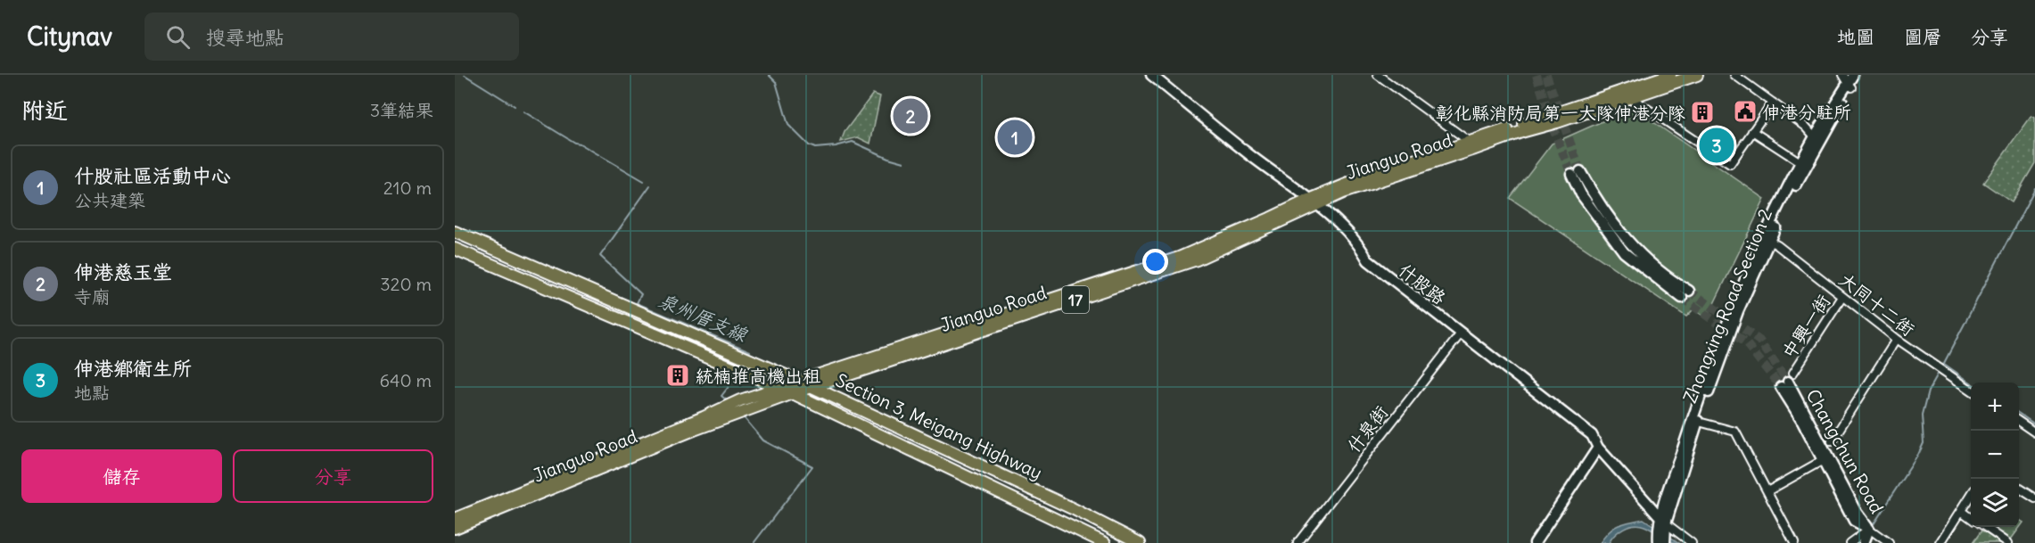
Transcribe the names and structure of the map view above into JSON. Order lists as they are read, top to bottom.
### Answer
{
  "streets": {
    "main road": ["Jianguo Road", "17", "Section 3, Meigang Highway"],
    "street": [
      "什股路",
      "大同十二街",
      "Zhongxing Road Section 2",
      "中興一街",
      "什泉街",
      "Changchun Road"
    ]
  },
  "crossings": [
    ["Jianguo Road", "什股路"],
    ["Jianguo Road", "Section 3, Meigang Highway"],
    ["什股路", "Zhongxing Road Section 2"],
    ["什股路", "什泉街"],
    ["大同十二街", "Zhongxing Road Section 2"],
    ["大同十二街", "中興一街"],
    ["中興一街", "Changchun Road"]
  ],
  "water": ["泉州厝支線"],
  "places": {
    "public building": ["伸港分駐所"],
    "building": ["彰化縣消防局第一大隊伸港分隊", "統楠推高機出租"]
  },
  "page": {
    "header": "Citynav",
    "search": "搜尋地點",
    "nav": ["地圖", "圖層", "分享"],
    "heading": ["附近", "3筆結果"],
    "pins": ["2", "1", "3"],
    "list": [
      {
        "mark": "1",
        "name": "什股社區活動中心",
        "note": "公共建築",
        "value": "210 m"
      },
      {
        "mark": "2",
        "name": "伸港慈玉堂",
        "note": "寺廟",
        "value": "320 m"
      },
      {
        "mark": "3",
        "name": "伸港鄉衛生所",
        "note": "地點",
        "value": "640 m"
      }
    ],
    "map_buttons": ["+", "−"],
    "buttons": ["儲存", "分享"]
  }
}
